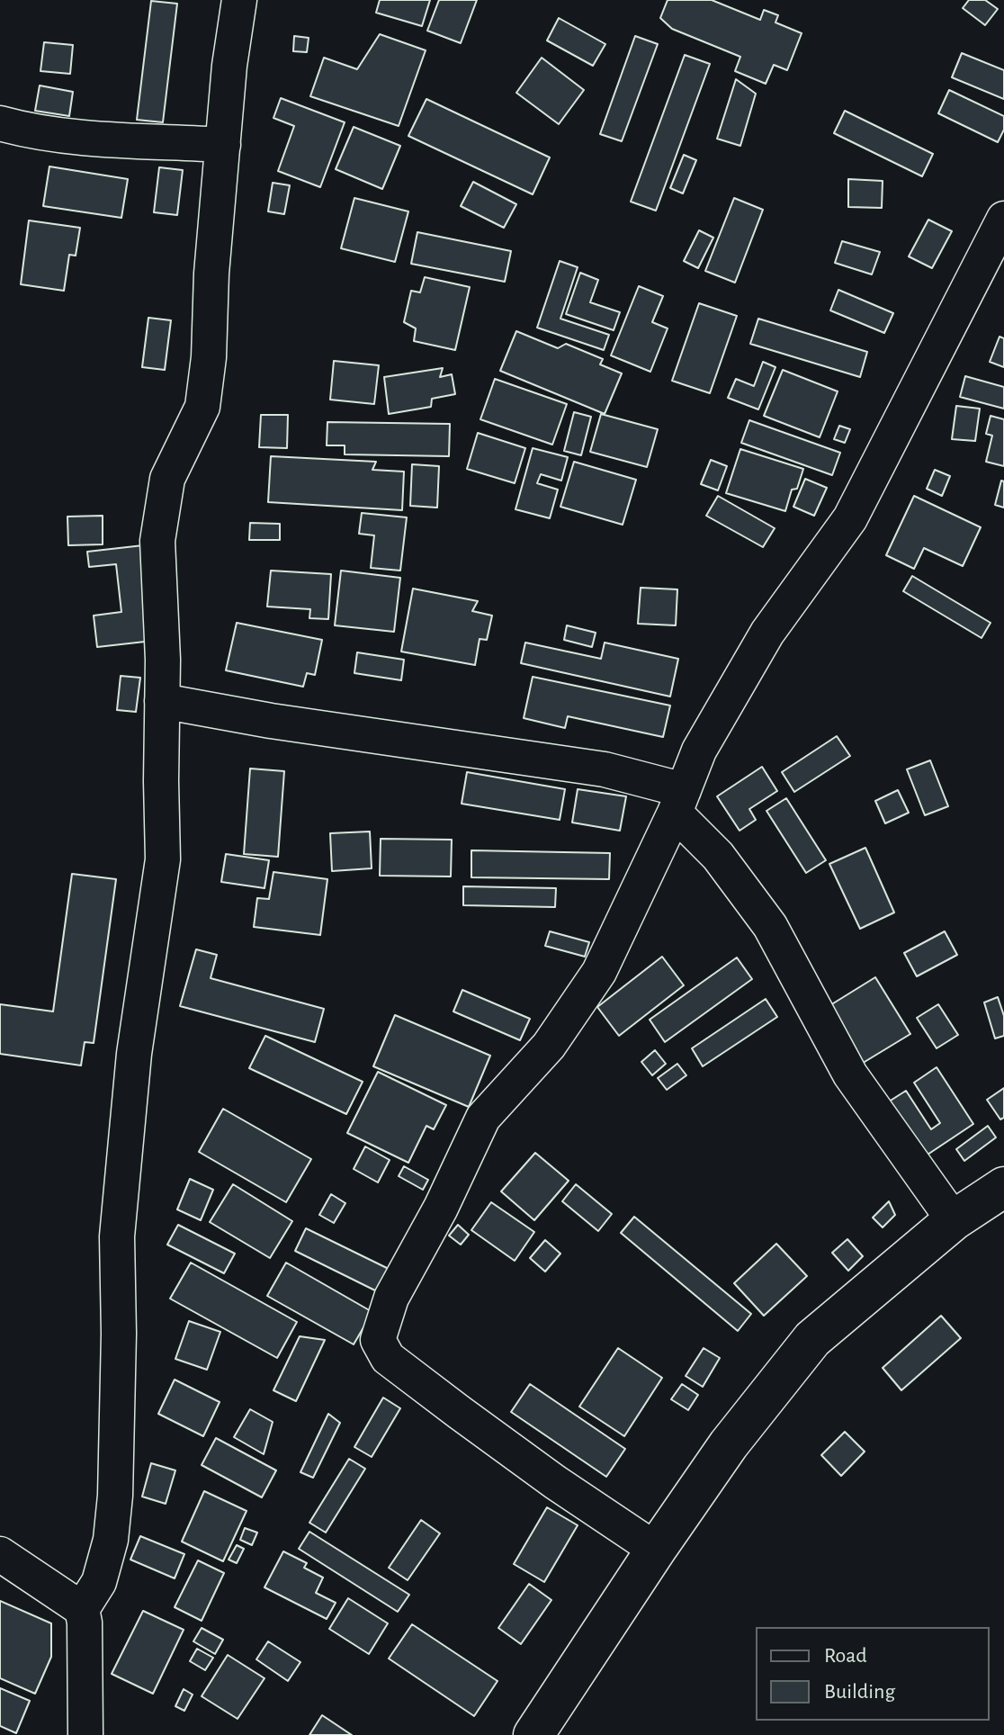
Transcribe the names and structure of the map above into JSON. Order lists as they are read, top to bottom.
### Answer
{
  "legend": ["Road", "Building"]
}
